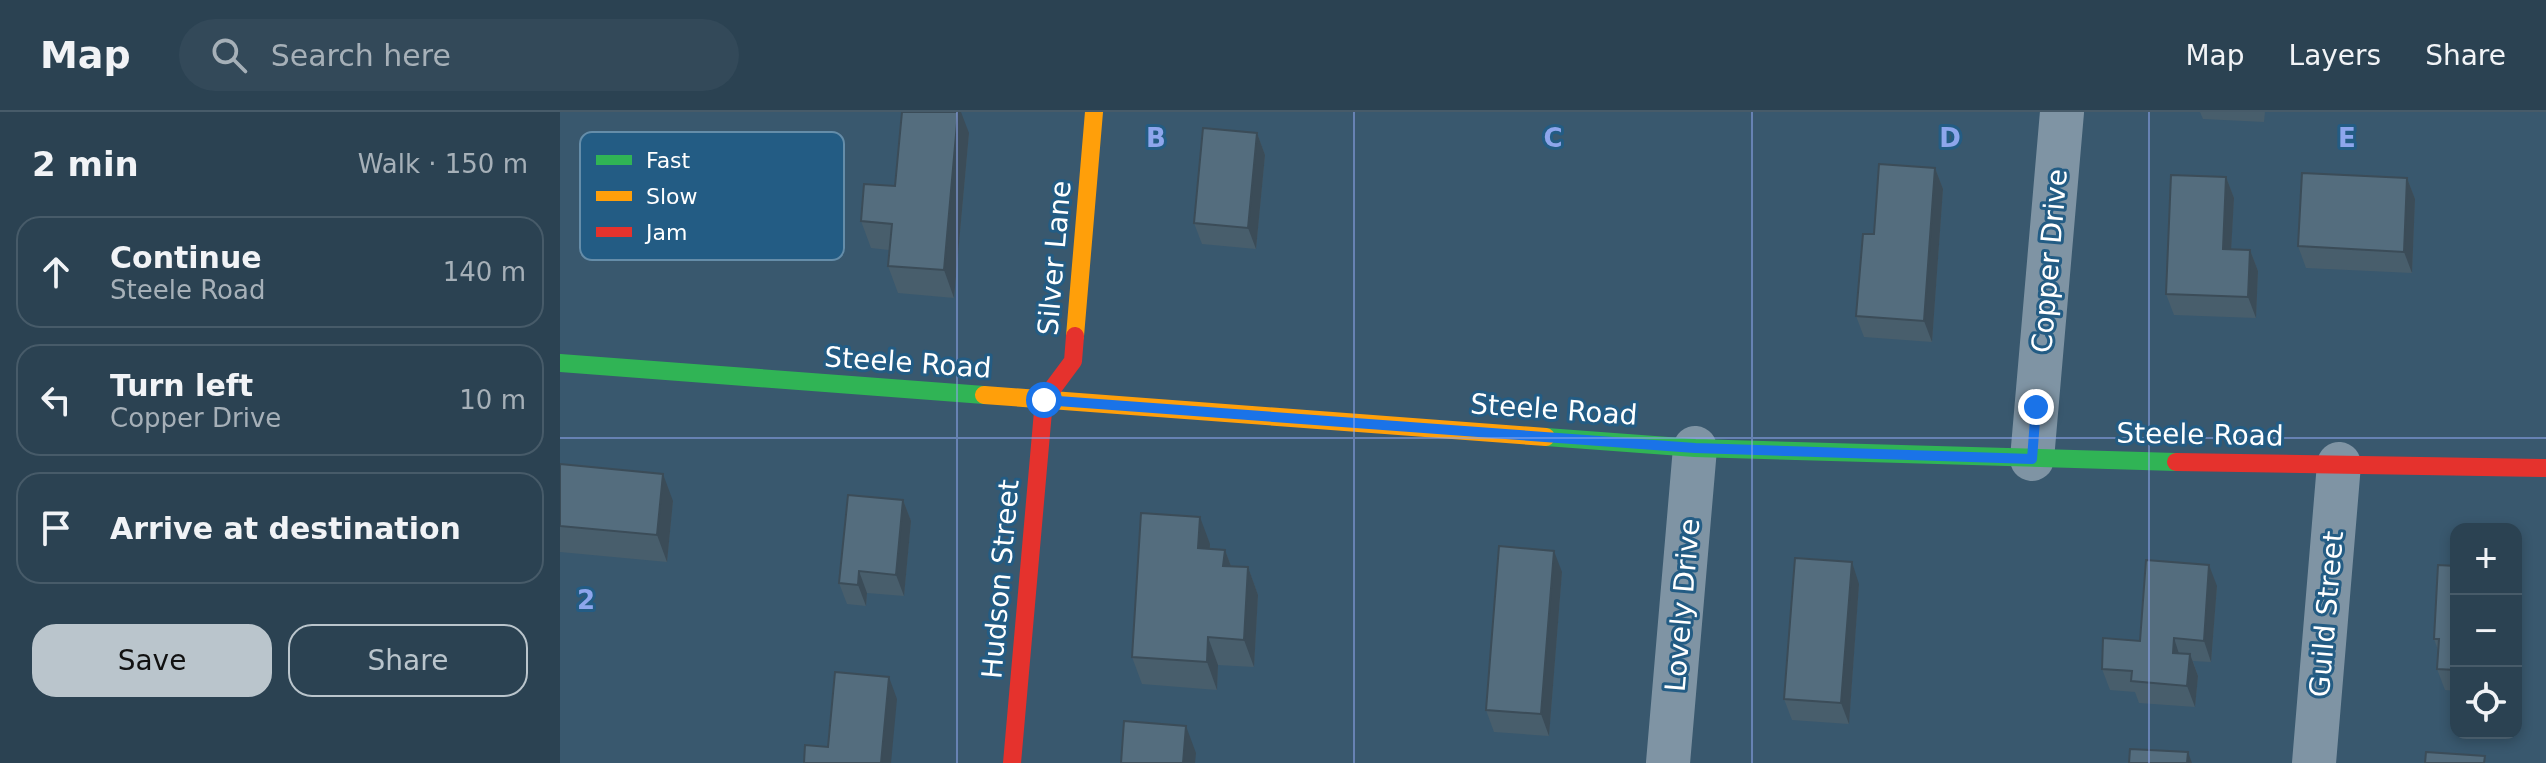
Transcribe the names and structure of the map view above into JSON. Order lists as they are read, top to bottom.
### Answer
{
  "streets": {
    "street": [
      "Silver Lane",
      "Copper Drive",
      "Steele Road",
      "Hudson Street",
      "Lovely Drive",
      "Guild Street"
    ]
  },
  "crossings": [
    ["Silver Lane", "Steele Road"],
    ["Silver Lane", "Hudson Street"],
    ["Copper Drive", "Steele Road"],
    ["Steele Road", "Hudson Street"],
    ["Steele Road", "Lovely Drive"],
    ["Steele Road", "Guild Street"]
  ],
  "legend": ["Fast", "Slow", "Jam"],
  "page": {
    "header": "Map",
    "search": "Search here",
    "nav": ["Map", "Layers", "Share"],
    "heading": ["2 min", "Walk · 150 m"],
    "list": [
      ["Continue", "Steele Road", "140 m"],
      ["Turn left", "Copper Drive", "10 m"],
      "Arrive at destination"
    ],
    "map_buttons": ["+", "−"],
    "buttons": ["Save", "Share"]
  },
  "grid": {
    "columns": [
      "B",
      "C",
      "D",
      "E"
    ],
    "rows": ["2"]
  }
}
